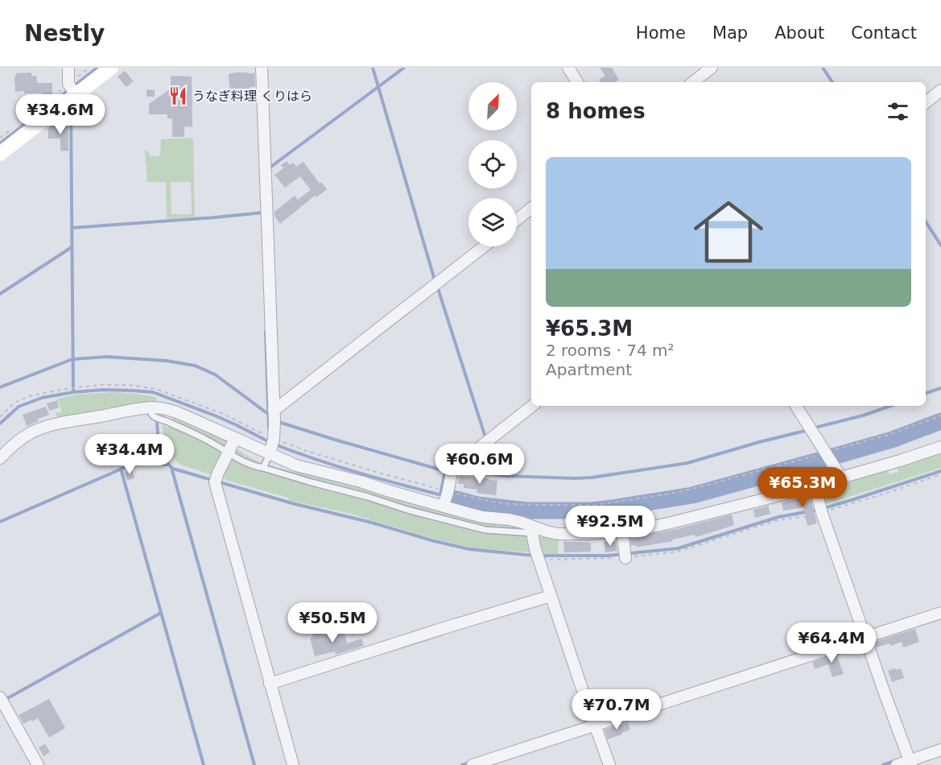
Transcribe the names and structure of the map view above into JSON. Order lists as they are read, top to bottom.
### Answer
{
  "places": {
    "restaurant": ["うなぎ料理 くりはら"]
  },
  "north": "top right",
  "page": {
    "header": "Nestly",
    "nav": [
      "Home",
      "Map",
      "About",
      "Contact"
    ],
    "heading": "8 homes",
    "price": [
      "¥34.6M",
      "¥34.4M",
      "¥60.6M",
      "¥65.3M",
      "¥92.5M",
      "¥50.5M",
      "¥64.4M",
      "¥70.7M"
    ],
    "list": [
      {
        "name": "¥65.3M",
        "note": "2 rooms · 74 m² · Apartment"
      }
    ]
  }
}
